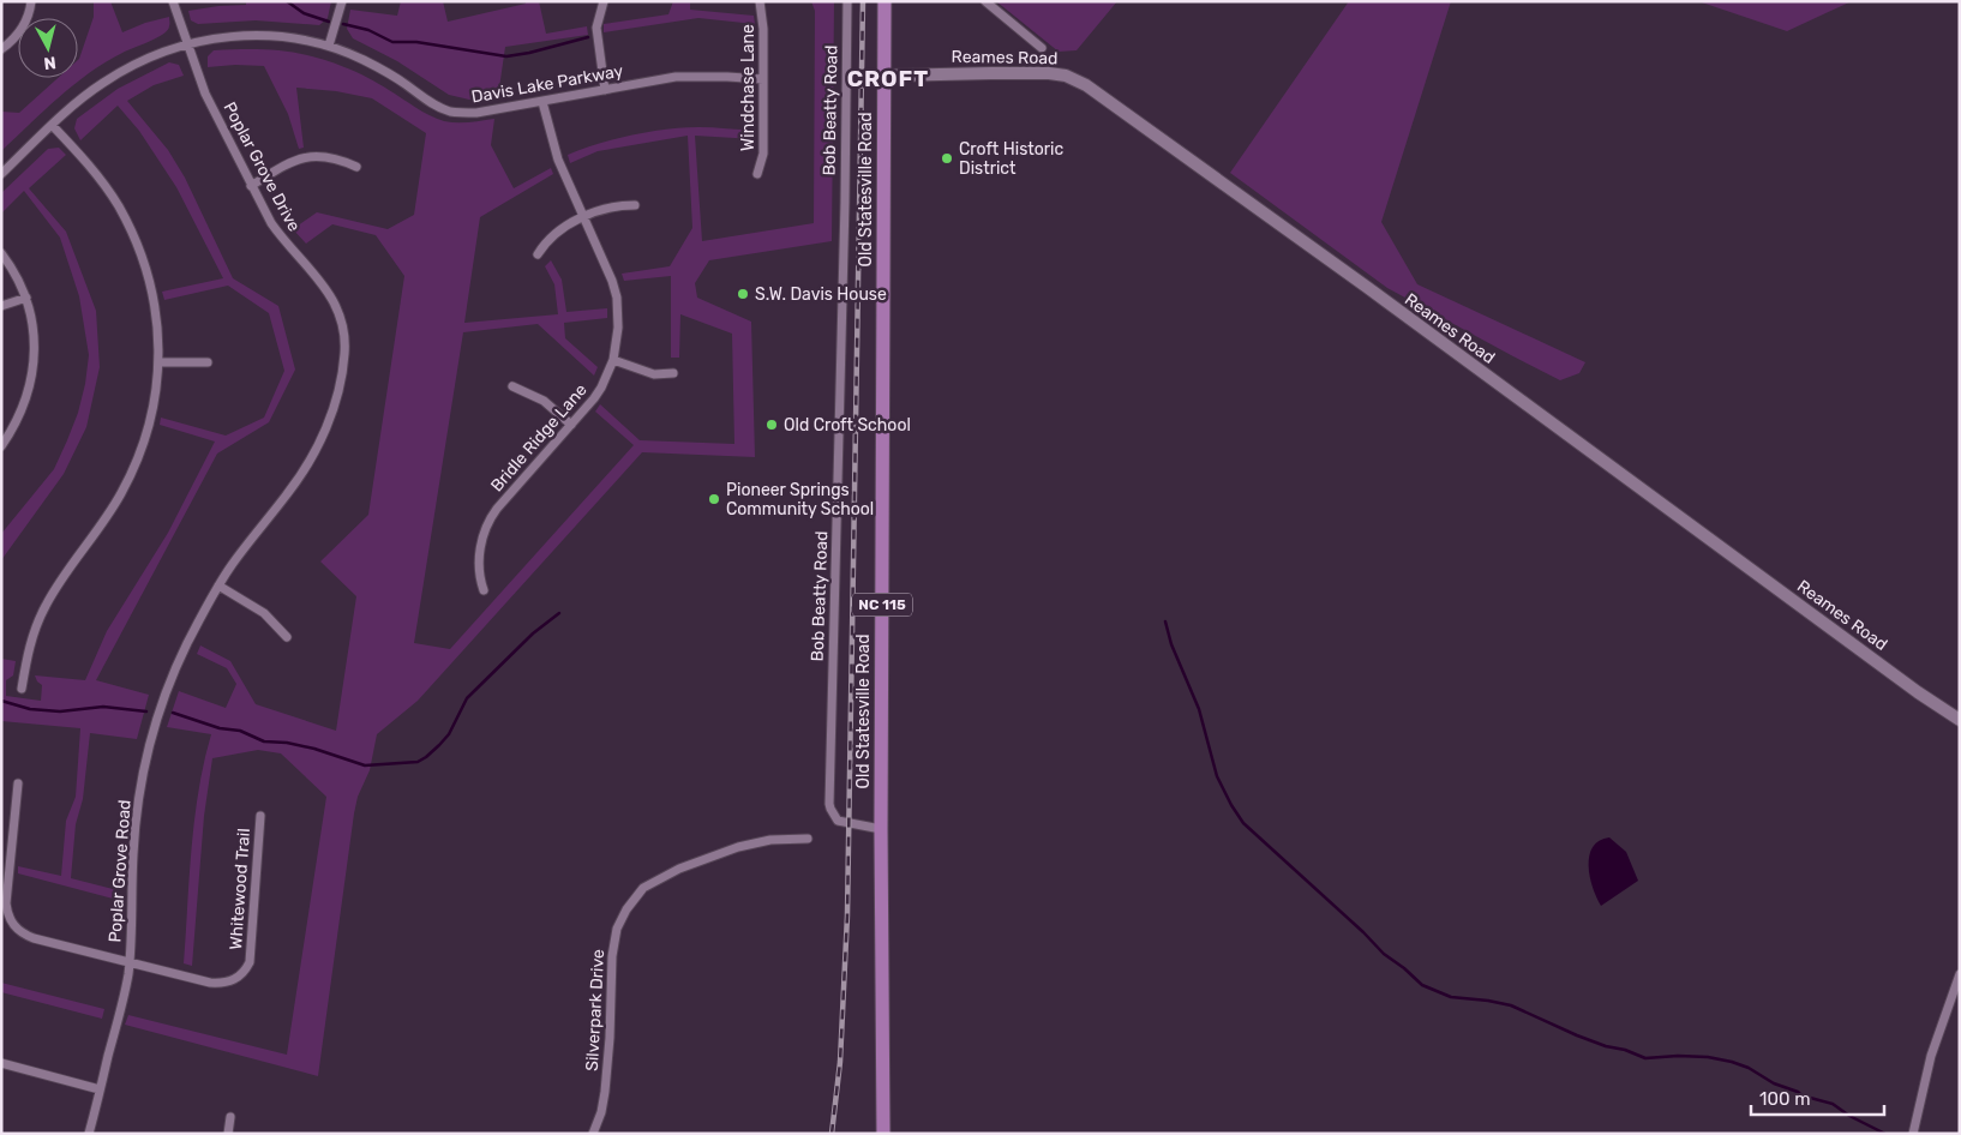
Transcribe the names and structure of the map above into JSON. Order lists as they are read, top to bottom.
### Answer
{
  "streets": {
    "main road": ["Reames Road", "Old Statesville Road", "NC 115"],
    "street": [
      "Davis Lake Parkway",
      "Windchase Lane",
      "Bob Beatty Road",
      "Poplar Grove Drive",
      "Bridle Ridge Lane",
      "Poplar Grove Road",
      "Whitewood Trail",
      "Silverpark Drive"
    ]
  },
  "crossings": [
    ["Reames Road", "Old Statesville Road"],
    ["Davis Lake Parkway", "Windchase Lane"],
    ["Davis Lake Parkway", "Poplar Grove Drive"],
    ["Davis Lake Parkway", "Bridle Ridge Lane"],
    ["Bob Beatty Road", "Old Statesville Road"],
    ["Poplar Grove Drive", "Poplar Grove Road"],
    ["Poplar Grove Road", "Whitewood Trail"]
  ],
  "districts": ["CROFT"],
  "places": [
    "Croft Historic District",
    "S.W. Davis House",
    "Old Croft School",
    "Pioneer Springs Community School"
  ],
  "scale_bar": "100 m",
  "north": "bottom"
}
